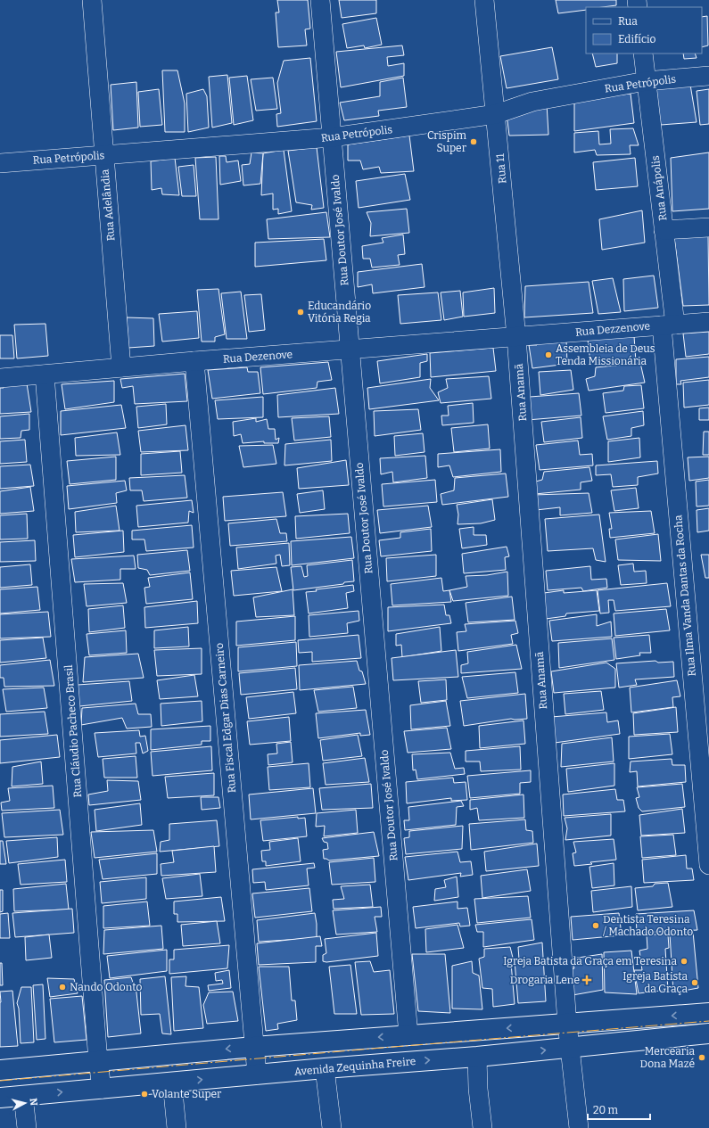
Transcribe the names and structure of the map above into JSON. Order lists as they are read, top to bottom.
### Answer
{
  "streets": {
    "main road": ["Avenida Zequinha Freire"],
    "street": [
      "Rua Petrópolis",
      "Rua 11",
      "Rua Anápolis",
      "Rua Adelândia",
      "Rua Doutor José Ivaldo",
      "Rua Dezzenove",
      "Rua Dezenove",
      "Rua Anamã",
      "Rua Ilma Vanda Dantas da Rocha",
      "Rua Fiscal Edgar Dias Carneiro",
      "Rua Cláudio Pacheco Brasil"
    ]
  },
  "crossings": [
    ["Rua Petrópolis", "Rua 11"],
    ["Rua Petrópolis", "Rua Anápolis"],
    ["Rua Petrópolis", "Rua Adelândia"],
    ["Rua Petrópolis", "Rua Doutor José Ivaldo"],
    ["Rua 11", "Rua Dezzenove"],
    ["Rua 11", "Rua Dezenove"],
    ["Rua 11", "Rua Anamã"],
    ["Rua Anápolis", "Rua Dezzenove"],
    ["Rua Anápolis", "Rua Ilma Vanda Dantas da Rocha"],
    ["Rua Adelândia", "Rua Dezenove"],
    ["Rua Doutor José Ivaldo", "Rua Dezenove"],
    ["Rua Dezzenove", "Rua Dezenove"],
    ["Rua Dezzenove", "Rua Anamã"],
    ["Rua Dezzenove", "Rua Ilma Vanda Dantas da Rocha"],
    ["Rua Dezenove", "Rua Anamã"],
    ["Rua Dezenove", "Rua Fiscal Edgar Dias Carneiro"],
    ["Rua Dezenove", "Rua Cláudio Pacheco Brasil"],
    ["Rua Anamã", "Avenida Zequinha Freire"],
    ["Rua Fiscal Edgar Dias Carneiro", "Avenida Zequinha Freire"],
    ["Rua Cláudio Pacheco Brasil", "Avenida Zequinha Freire"]
  ],
  "places": {
    "other": [
      "Crispim Super",
      "Educandário Vitória Regia",
      "Assembleia de Deus Tenda Missionária",
      "Dentista Teresina / Machado Odonto",
      "Igreja Batista da Graça em Teresina",
      "Igreja Batista da Graça",
      "Nando Odonto",
      "Mercearia Dona Mazé",
      "Volante Super"
    ],
    "health": ["Drogaria Lene"]
  },
  "legend": ["Rua", "Edifício"],
  "scale_bar": "20 m",
  "north": "right"
}
